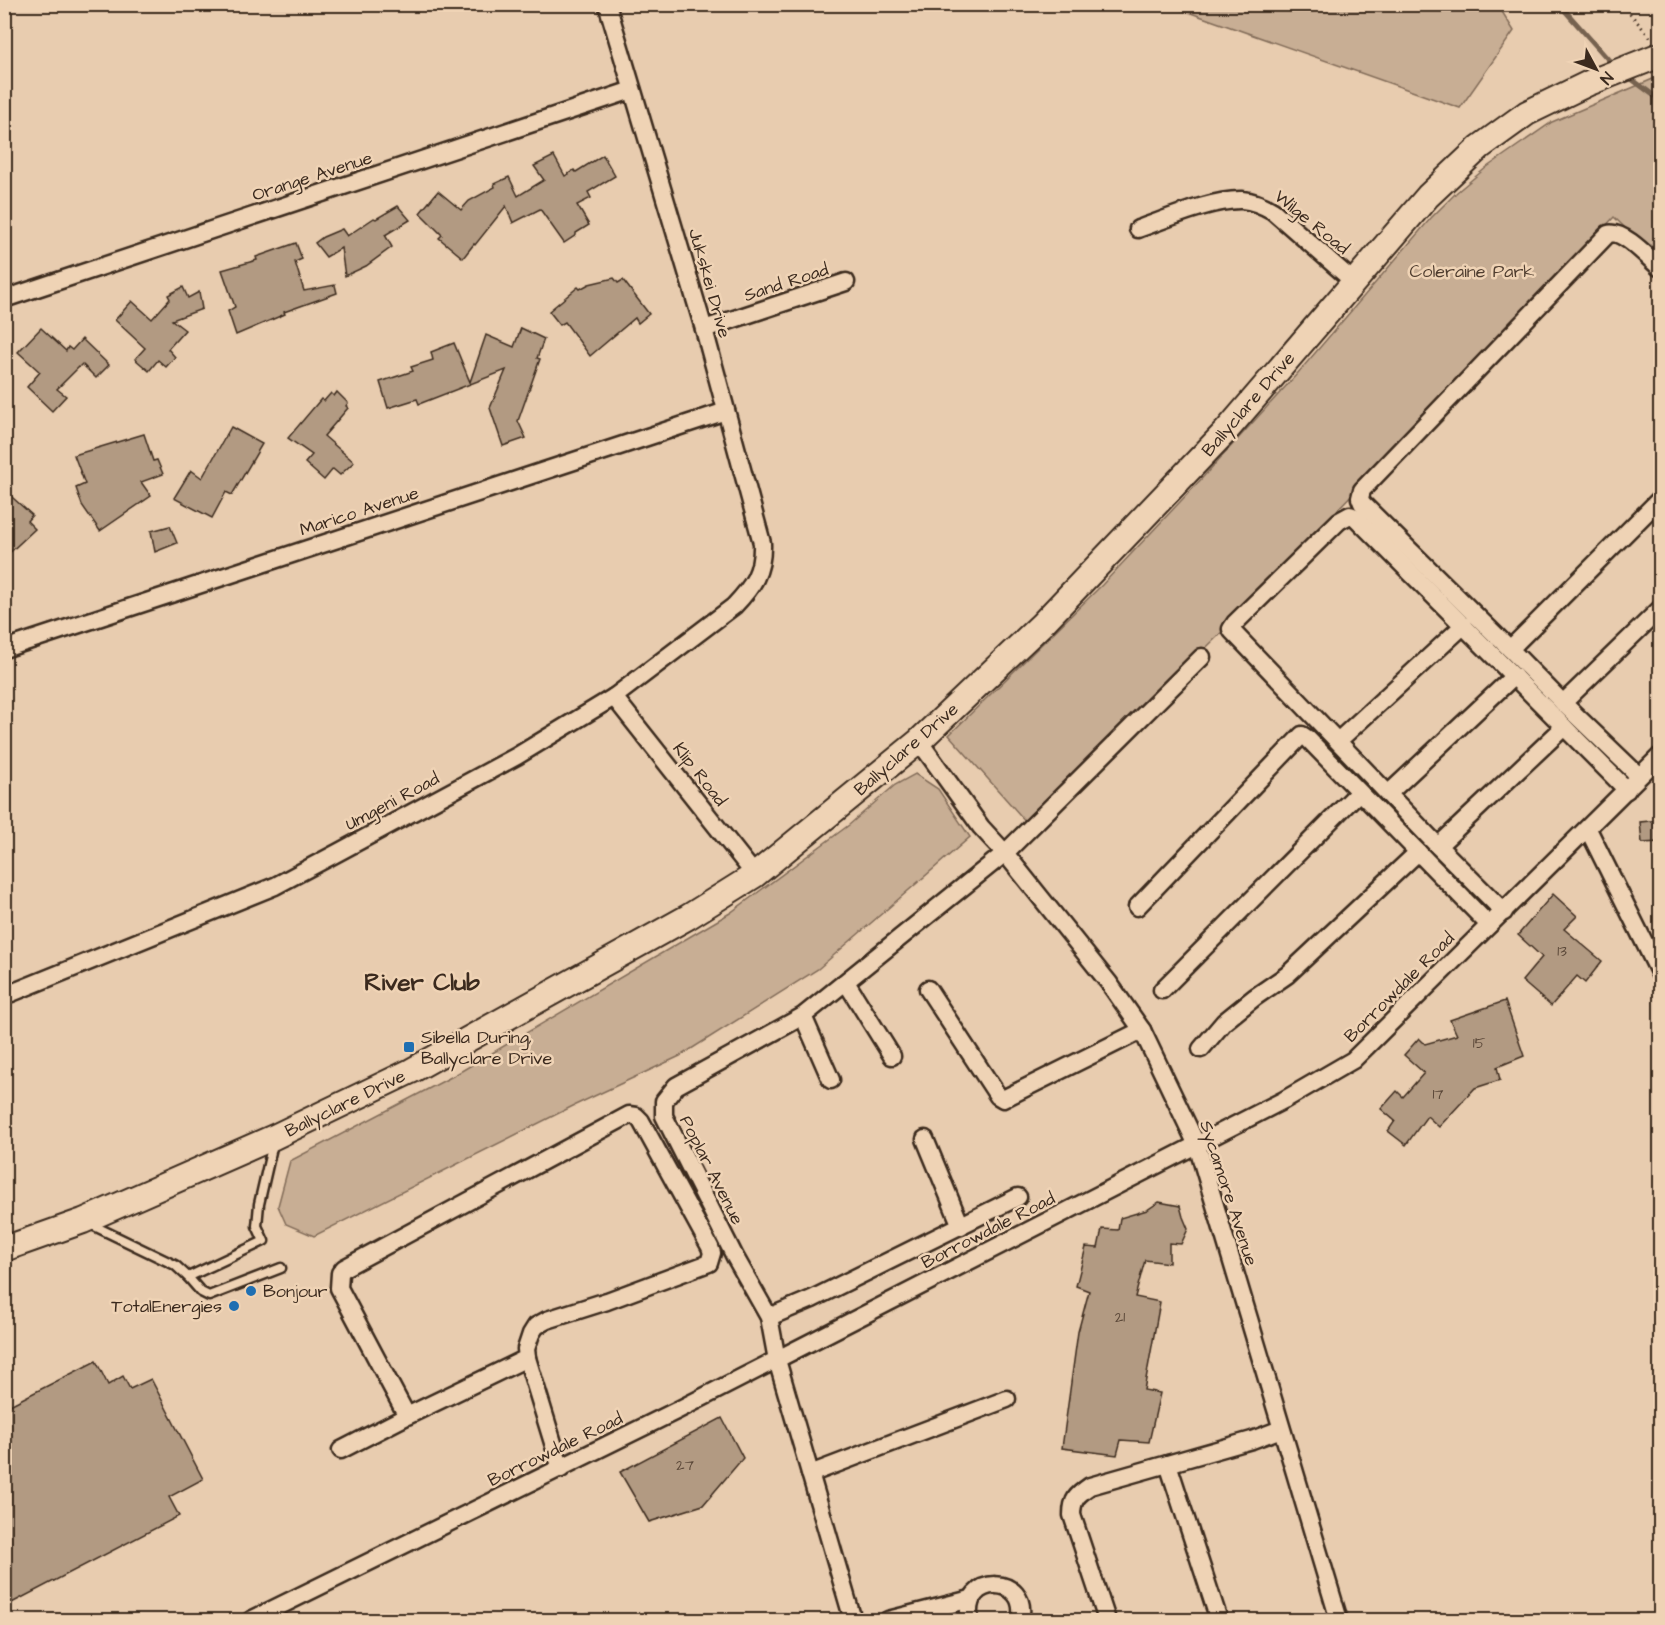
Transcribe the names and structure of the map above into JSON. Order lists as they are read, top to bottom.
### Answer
{
  "streets": {
    "street": [
      "Orange Avenue",
      "Wilge Road",
      "Sand Road",
      "Jukskei Drive",
      "Ballyclare Drive",
      "Marico Avenue",
      "Klip Road",
      "Umgeni Road",
      "Borrowdale Road",
      "Poplar Avenue",
      "Sycamore Avenue"
    ]
  },
  "crossings": [
    ["Orange Avenue", "Jukskei Drive"],
    ["Wilge Road", "Ballyclare Drive"],
    ["Sand Road", "Jukskei Drive"],
    ["Jukskei Drive", "Marico Avenue"],
    ["Jukskei Drive", "Umgeni Road"],
    ["Ballyclare Drive", "Klip Road"],
    ["Ballyclare Drive", "Sycamore Avenue"],
    ["Klip Road", "Umgeni Road"],
    ["Borrowdale Road", "Poplar Avenue"],
    ["Borrowdale Road", "Sycamore Avenue"],
    ["Poplar Avenue", "Sycamore Avenue"]
  ],
  "districts": ["River Club"],
  "parks": ["Coleraine Park"],
  "places": {
    "transit": ["Sibella During, Ballyclare Drive"],
    "other": ["Bonjour", "TotalEnergies"]
  },
  "house_numbers": [
    "13",
    "15",
    "17",
    "21",
    "27"
  ],
  "north": "bottom right"
}
